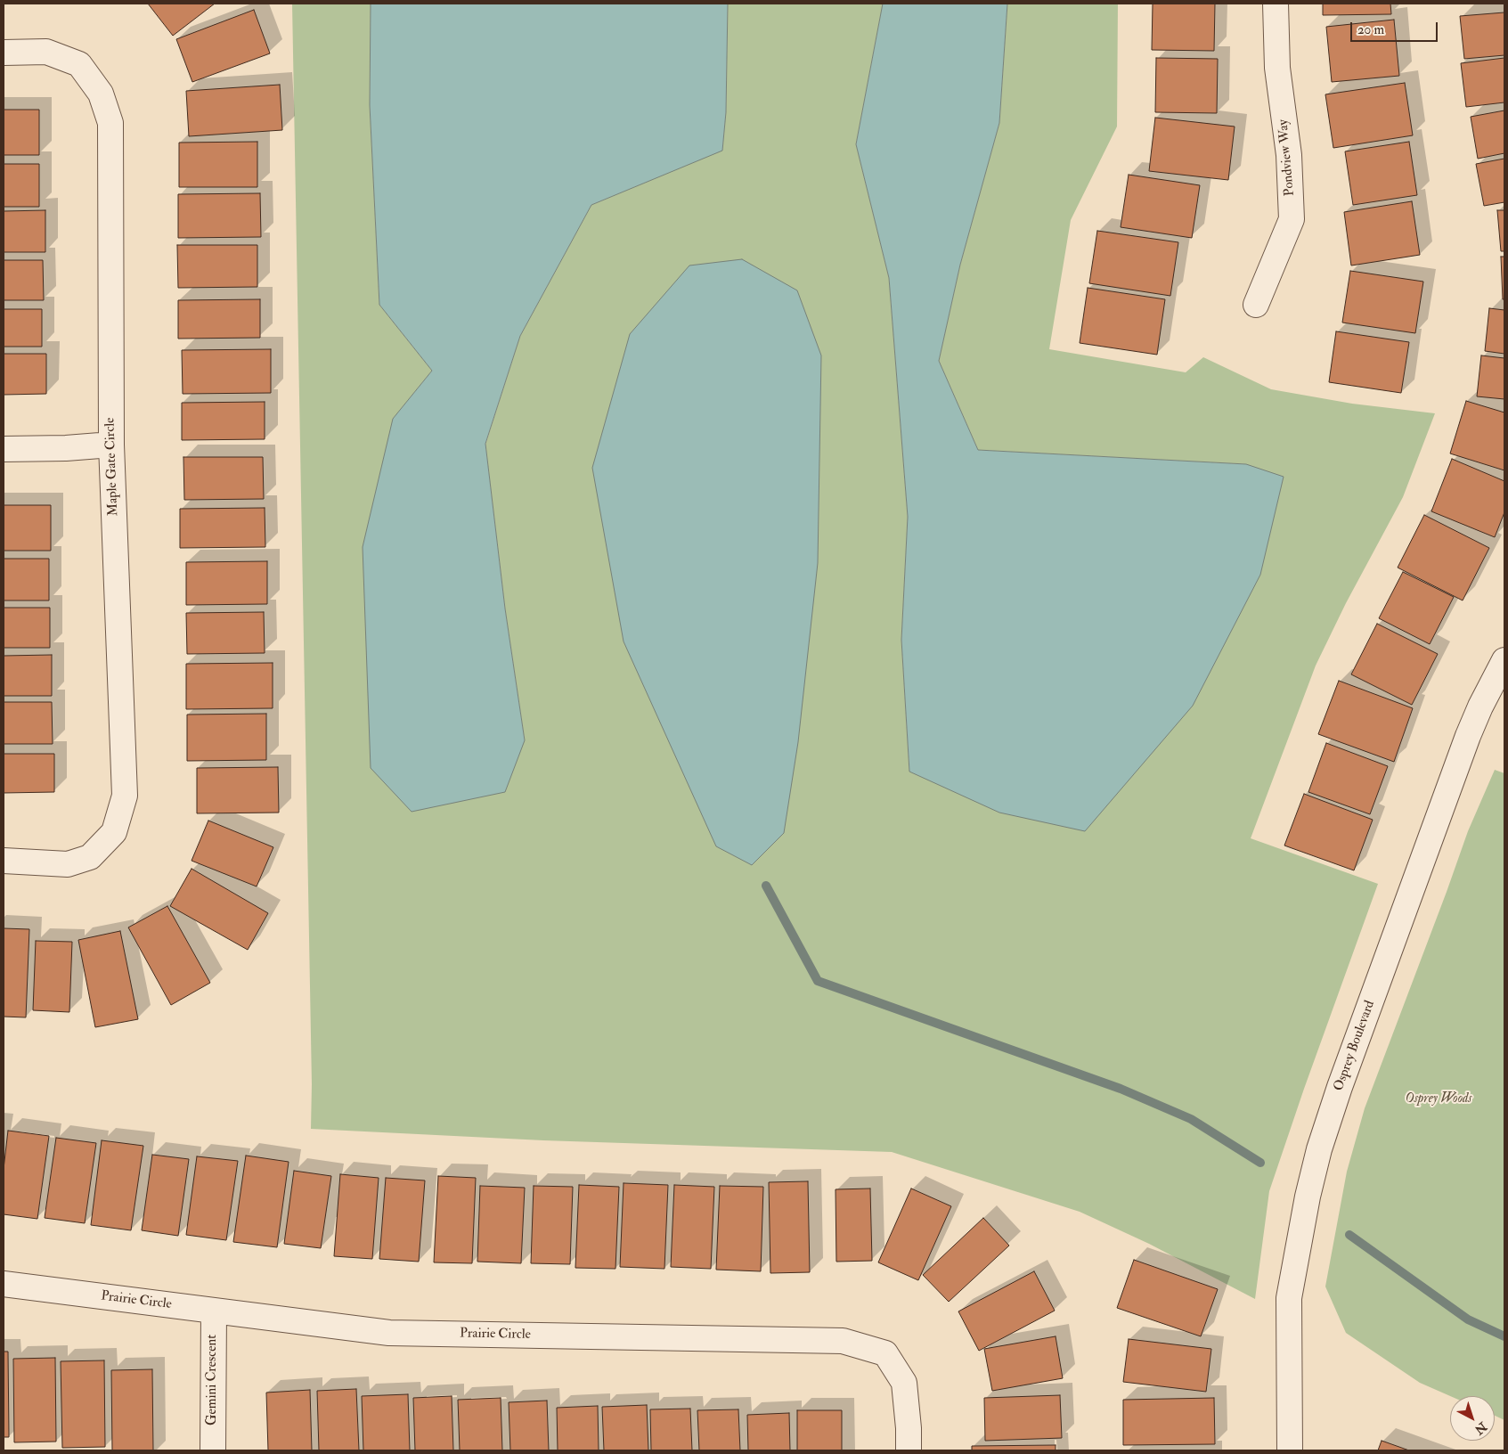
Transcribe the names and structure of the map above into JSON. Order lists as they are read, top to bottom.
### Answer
{
  "streets": {
    "street": [
      "Pondview Way",
      "Maple Gate Circle",
      "Osprey Boulevard",
      "Prairie Circle",
      "Gemini Crescent"
    ]
  },
  "crossings": [
    ["Prairie Circle", "Gemini Crescent"]
  ],
  "parks": ["Osprey Woods"],
  "scale_bar": "20 m",
  "north": "bottom right"
}
